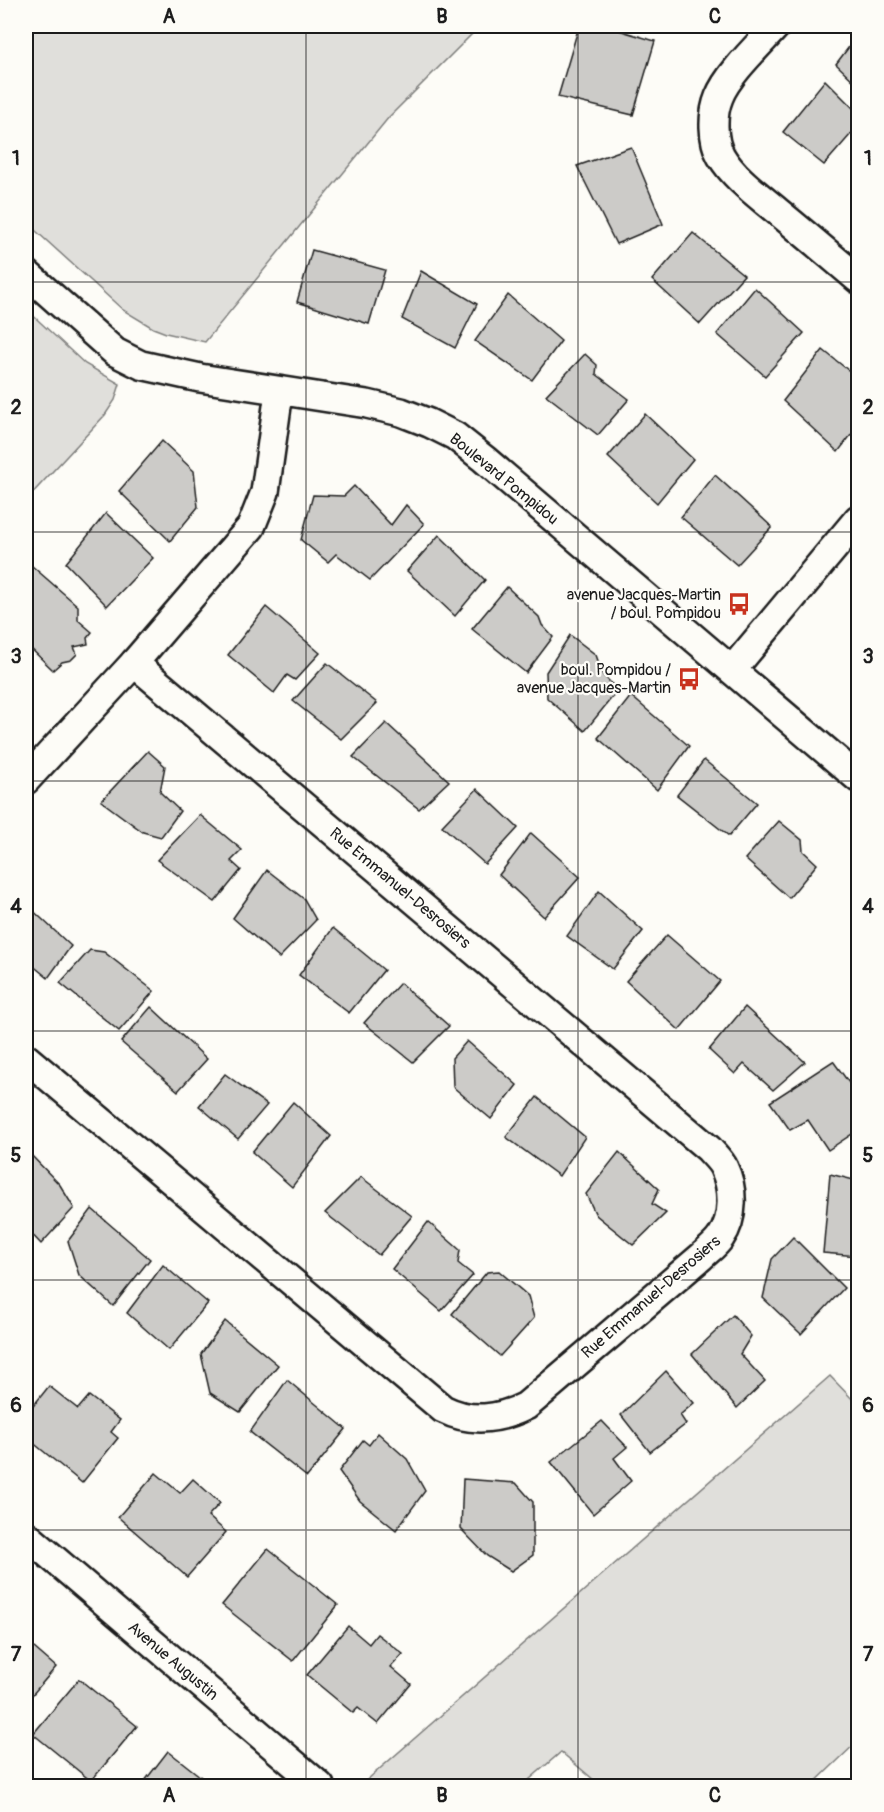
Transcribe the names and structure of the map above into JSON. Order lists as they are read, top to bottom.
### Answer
{
  "streets": {
    "street": ["Boulevard Pompidou", "Rue Emmanuel-Desrosiers", "Avenue Augustin"]
  },
  "places": {
    "bus stop": ["avenue Jacques-Martin / boul. Pompidou", "boul. Pompidou / avenue Jacques-Martin"]
  },
  "grid": {
    "columns": ["A", "B", "C"],
    "rows": [
      "1",
      "2",
      "3",
      "4",
      "5",
      "6",
      "7"
    ]
  }
}
